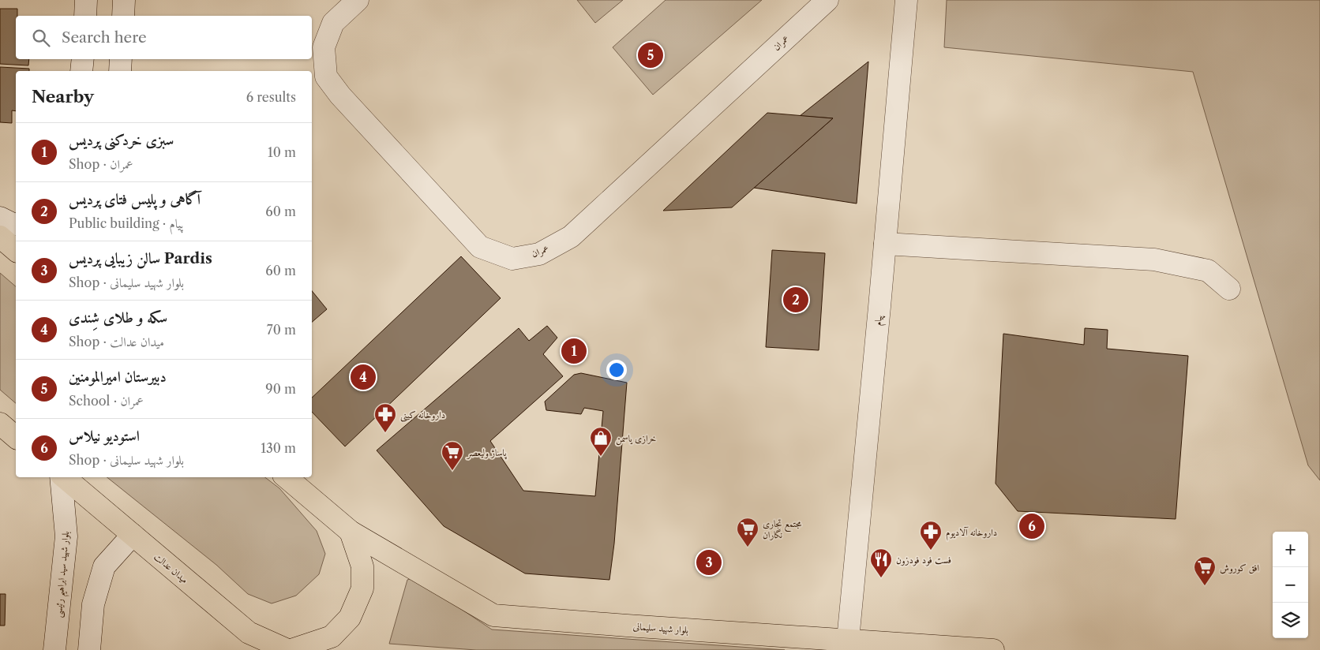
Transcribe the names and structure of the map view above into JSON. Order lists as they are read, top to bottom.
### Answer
{
  "streets": {
    "main road": ["میدان عدالت", "بلوار شهید سلیمانی"],
    "street": ["عمران", "پیام", "بلوار شهید سید ابراهیم رئیسی"]
  },
  "crossings": [
    ["پیام", "بلوار شهید سلیمانی"]
  ],
  "places": {
    "pharmacy": ["داروخانه کینی", "داروخانه آلادیوم"],
    "shop": ["خرازی یاسمن"],
    "supermarket": ["پاساژ ولیعصر", "مجتمع تجاری نگاران", "افق کوروش"],
    "restaurant": ["فست فود فودزون"]
  },
  "page": {
    "search": "Search here",
    "pins": [
      "5",
      "2",
      "1",
      "4",
      "6",
      "3"
    ],
    "heading": ["Nearby", "6 results"],
    "list": [
      {
        "mark": "1",
        "name": "سبزی خردکنی پردیس",
        "note": "Shop · عمران",
        "value": "10 m"
      },
      {
        "mark": "2",
        "name": "آگاهی و پلیس فتای پردیس",
        "note": "Public building · پیام",
        "value": "60 m"
      },
      {
        "mark": "3",
        "name": "سالن زیبایی پردیس Pardis",
        "note": "Shop · بلوار شهید سلیمانی",
        "value": "60 m"
      },
      {
        "mark": "4",
        "name": "سکه و طلای شِندی",
        "note": "Shop · میدان عدالت",
        "value": "70 m"
      },
      {
        "mark": "5",
        "name": "دبیرستان امیرالمومنین",
        "note": "School · عمران",
        "value": "90 m"
      },
      {
        "mark": "6",
        "name": "استودیو نیلاس",
        "note": "Shop · بلوار شهید سلیمانی",
        "value": "130 m"
      }
    ],
    "map_buttons": ["+", "−"]
  }
}
